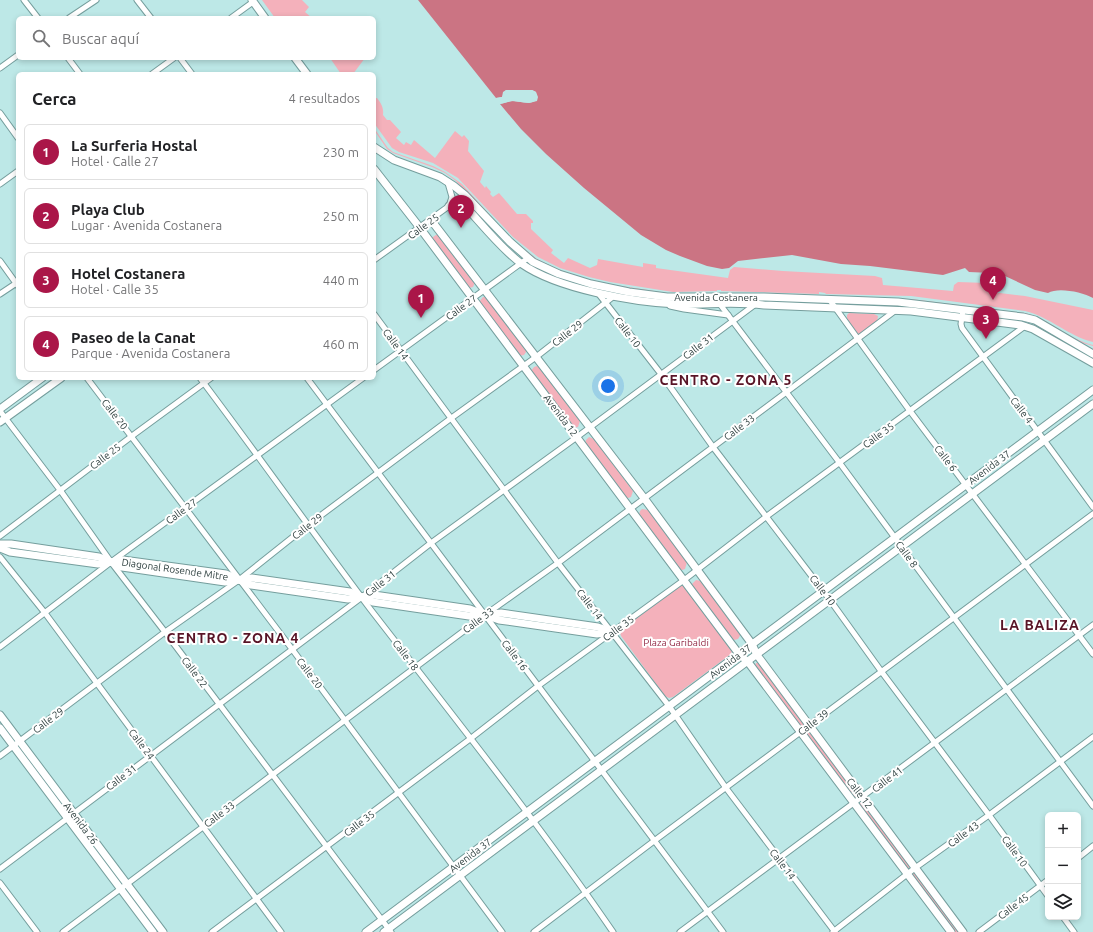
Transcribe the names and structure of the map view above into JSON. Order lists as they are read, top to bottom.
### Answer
{
  "streets": {
    "main road": [
      "Avenida Costanera",
      "Avenida 12",
      "Avenida 37",
      "Diagonal Rosende Mitre",
      "Calle 12",
      "Avenida 26"
    ],
    "street": [
      "Calle 25",
      "Calle 27",
      "Calle 10",
      "Calle 29",
      "Calle 14",
      "Calle 31",
      "Calle 4",
      "Calle 20",
      "Calle 33",
      "Calle 35",
      "Calle 6",
      "Calle 8",
      "Calle 18",
      "Calle 16",
      "Calle 22",
      "Calle 39",
      "Calle 24",
      "Calle 41",
      "Calle 43",
      "Calle 45"
    ]
  },
  "crossings": [
    ["Calle 25", "Avenida Costanera"],
    ["Calle 25", "Calle 20"],
    ["Calle 25", "Avenida 12"],
    ["Calle 25", "Calle 18"],
    ["Calle 25", "Calle 22"],
    ["Avenida Costanera", "Calle 27"],
    ["Avenida Costanera", "Calle 10"],
    ["Avenida Costanera", "Calle 29"],
    ["Avenida Costanera", "Calle 31"],
    ["Avenida Costanera", "Calle 4"],
    ["Avenida Costanera", "Calle 33"],
    ["Avenida Costanera", "Calle 35"],
    ["Avenida Costanera", "Calle 6"],
    ["Avenida Costanera", "Calle 8"],
    ["Calle 27", "Calle 14"],
    ["Calle 27", "Calle 20"],
    ["Calle 27", "Avenida 12"],
    ["Calle 27", "Diagonal Rosende Mitre"],
    ["Calle 27", "Calle 18"],
    ["Calle 27", "Calle 16"],
    ["Calle 27", "Calle 22"],
    ["Calle 27", "Calle 24"],
    ["Calle 10", "Calle 29"],
    ["Calle 10", "Calle 31"],
    ["Calle 10", "Calle 33"],
    ["Calle 10", "Calle 35"],
    ["Calle 10", "Avenida 37"],
    ["Calle 10", "Calle 39"],
    ["Calle 10", "Calle 41"],
    ["Calle 10", "Calle 43"],
    ["Calle 10", "Calle 45"],
    ["Calle 29", "Calle 14"],
    ["Calle 29", "Calle 20"],
    ["Calle 29", "Avenida 12"],
    ["Calle 29", "Diagonal Rosende Mitre"],
    ["Calle 29", "Calle 18"],
    ["Calle 29", "Calle 16"],
    ["Calle 29", "Calle 22"],
    ["Calle 29", "Calle 24"],
    ["Calle 29", "Avenida 26"],
    ["Calle 14", "Calle 31"],
    ["Calle 14", "Calle 33"],
    ["Calle 14", "Calle 35"],
    ["Calle 14", "Avenida 37"],
    ["Calle 14", "Diagonal Rosende Mitre"],
    ["Calle 14", "Calle 39"],
    ["Calle 14", "Calle 41"],
    ["Calle 14", "Calle 43"],
    ["Calle 31", "Calle 20"],
    ["Calle 31", "Avenida 12"],
    ["Calle 31", "Calle 8"],
    ["Calle 31", "Diagonal Rosende Mitre"],
    ["Calle 31", "Calle 18"],
    ["Calle 31", "Calle 16"],
    ["Calle 31", "Calle 22"],
    ["Calle 31", "Calle 24"],
    ["Calle 31", "Avenida 26"],
    ["Calle 4", "Calle 35"],
    ["Calle 4", "Avenida 37"],
    ["Calle 20", "Calle 33"],
    ["Calle 20", "Calle 35"],
    ["Calle 20", "Avenida 37"],
    ["Calle 20", "Diagonal Rosende Mitre"],
    ["Avenida 12", "Calle 33"],
    ["Avenida 12", "Calle 35"],
    ["Avenida 12", "Avenida 37"],
    ["Avenida 12", "Calle 12"],
    ["Calle 33", "Calle 6"],
    ["Calle 33", "Calle 8"],
    ["Calle 33", "Diagonal Rosende Mitre"],
    ["Calle 33", "Calle 18"],
    ["Calle 33", "Calle 16"],
    ["Calle 33", "Calle 22"],
    ["Calle 33", "Calle 24"],
    ["Calle 33", "Avenida 26"],
    ["Calle 35", "Calle 6"],
    ["Calle 35", "Calle 8"],
    ["Calle 35", "Diagonal Rosende Mitre"],
    ["Calle 35", "Calle 18"],
    ["Calle 35", "Calle 16"],
    ["Calle 35", "Calle 22"],
    ["Calle 35", "Calle 24"],
    ["Calle 6", "Avenida 37"],
    ["Calle 6", "Calle 39"],
    ["Calle 6", "Calle 41"],
    ["Avenida 37", "Calle 8"],
    ["Avenida 37", "Calle 18"],
    ["Avenida 37", "Calle 16"],
    ["Avenida 37", "Calle 22"],
    ["Avenida 37", "Calle 12"],
    ["Calle 8", "Calle 39"],
    ["Calle 8", "Calle 41"],
    ["Calle 8", "Calle 43"],
    ["Diagonal Rosende Mitre", "Calle 18"],
    ["Diagonal Rosende Mitre", "Calle 16"],
    ["Diagonal Rosende Mitre", "Calle 22"],
    ["Calle 18", "Calle 39"],
    ["Calle 16", "Calle 39"],
    ["Calle 16", "Calle 41"],
    ["Calle 39", "Calle 12"],
    ["Calle 41", "Calle 12"],
    ["Calle 12", "Calle 43"]
  ],
  "districts": ["CENTRO - ZONA 5", "LA BALIZA", "CENTRO - ZONA 4"],
  "parks": ["Plaza Garibaldi"],
  "page": {
    "search": "Buscar aquí",
    "heading": ["Cerca", "4 resultados"],
    "list": [
      {
        "mark": "1",
        "name": "La Surferia Hostal",
        "note": "Hotel · Calle 27",
        "value": "230 m"
      },
      {
        "mark": "2",
        "name": "Playa Club",
        "note": "Lugar · Avenida Costanera",
        "value": "250 m"
      },
      {
        "mark": "3",
        "name": "Hotel Costanera",
        "note": "Hotel · Calle 35",
        "value": "440 m"
      },
      {
        "mark": "4",
        "name": "Paseo de la Canat",
        "note": "Parque · Avenida Costanera",
        "value": "460 m"
      }
    ],
    "pins": [
      "2",
      "4",
      "1",
      "3"
    ],
    "map_buttons": ["+", "−"]
  }
}
